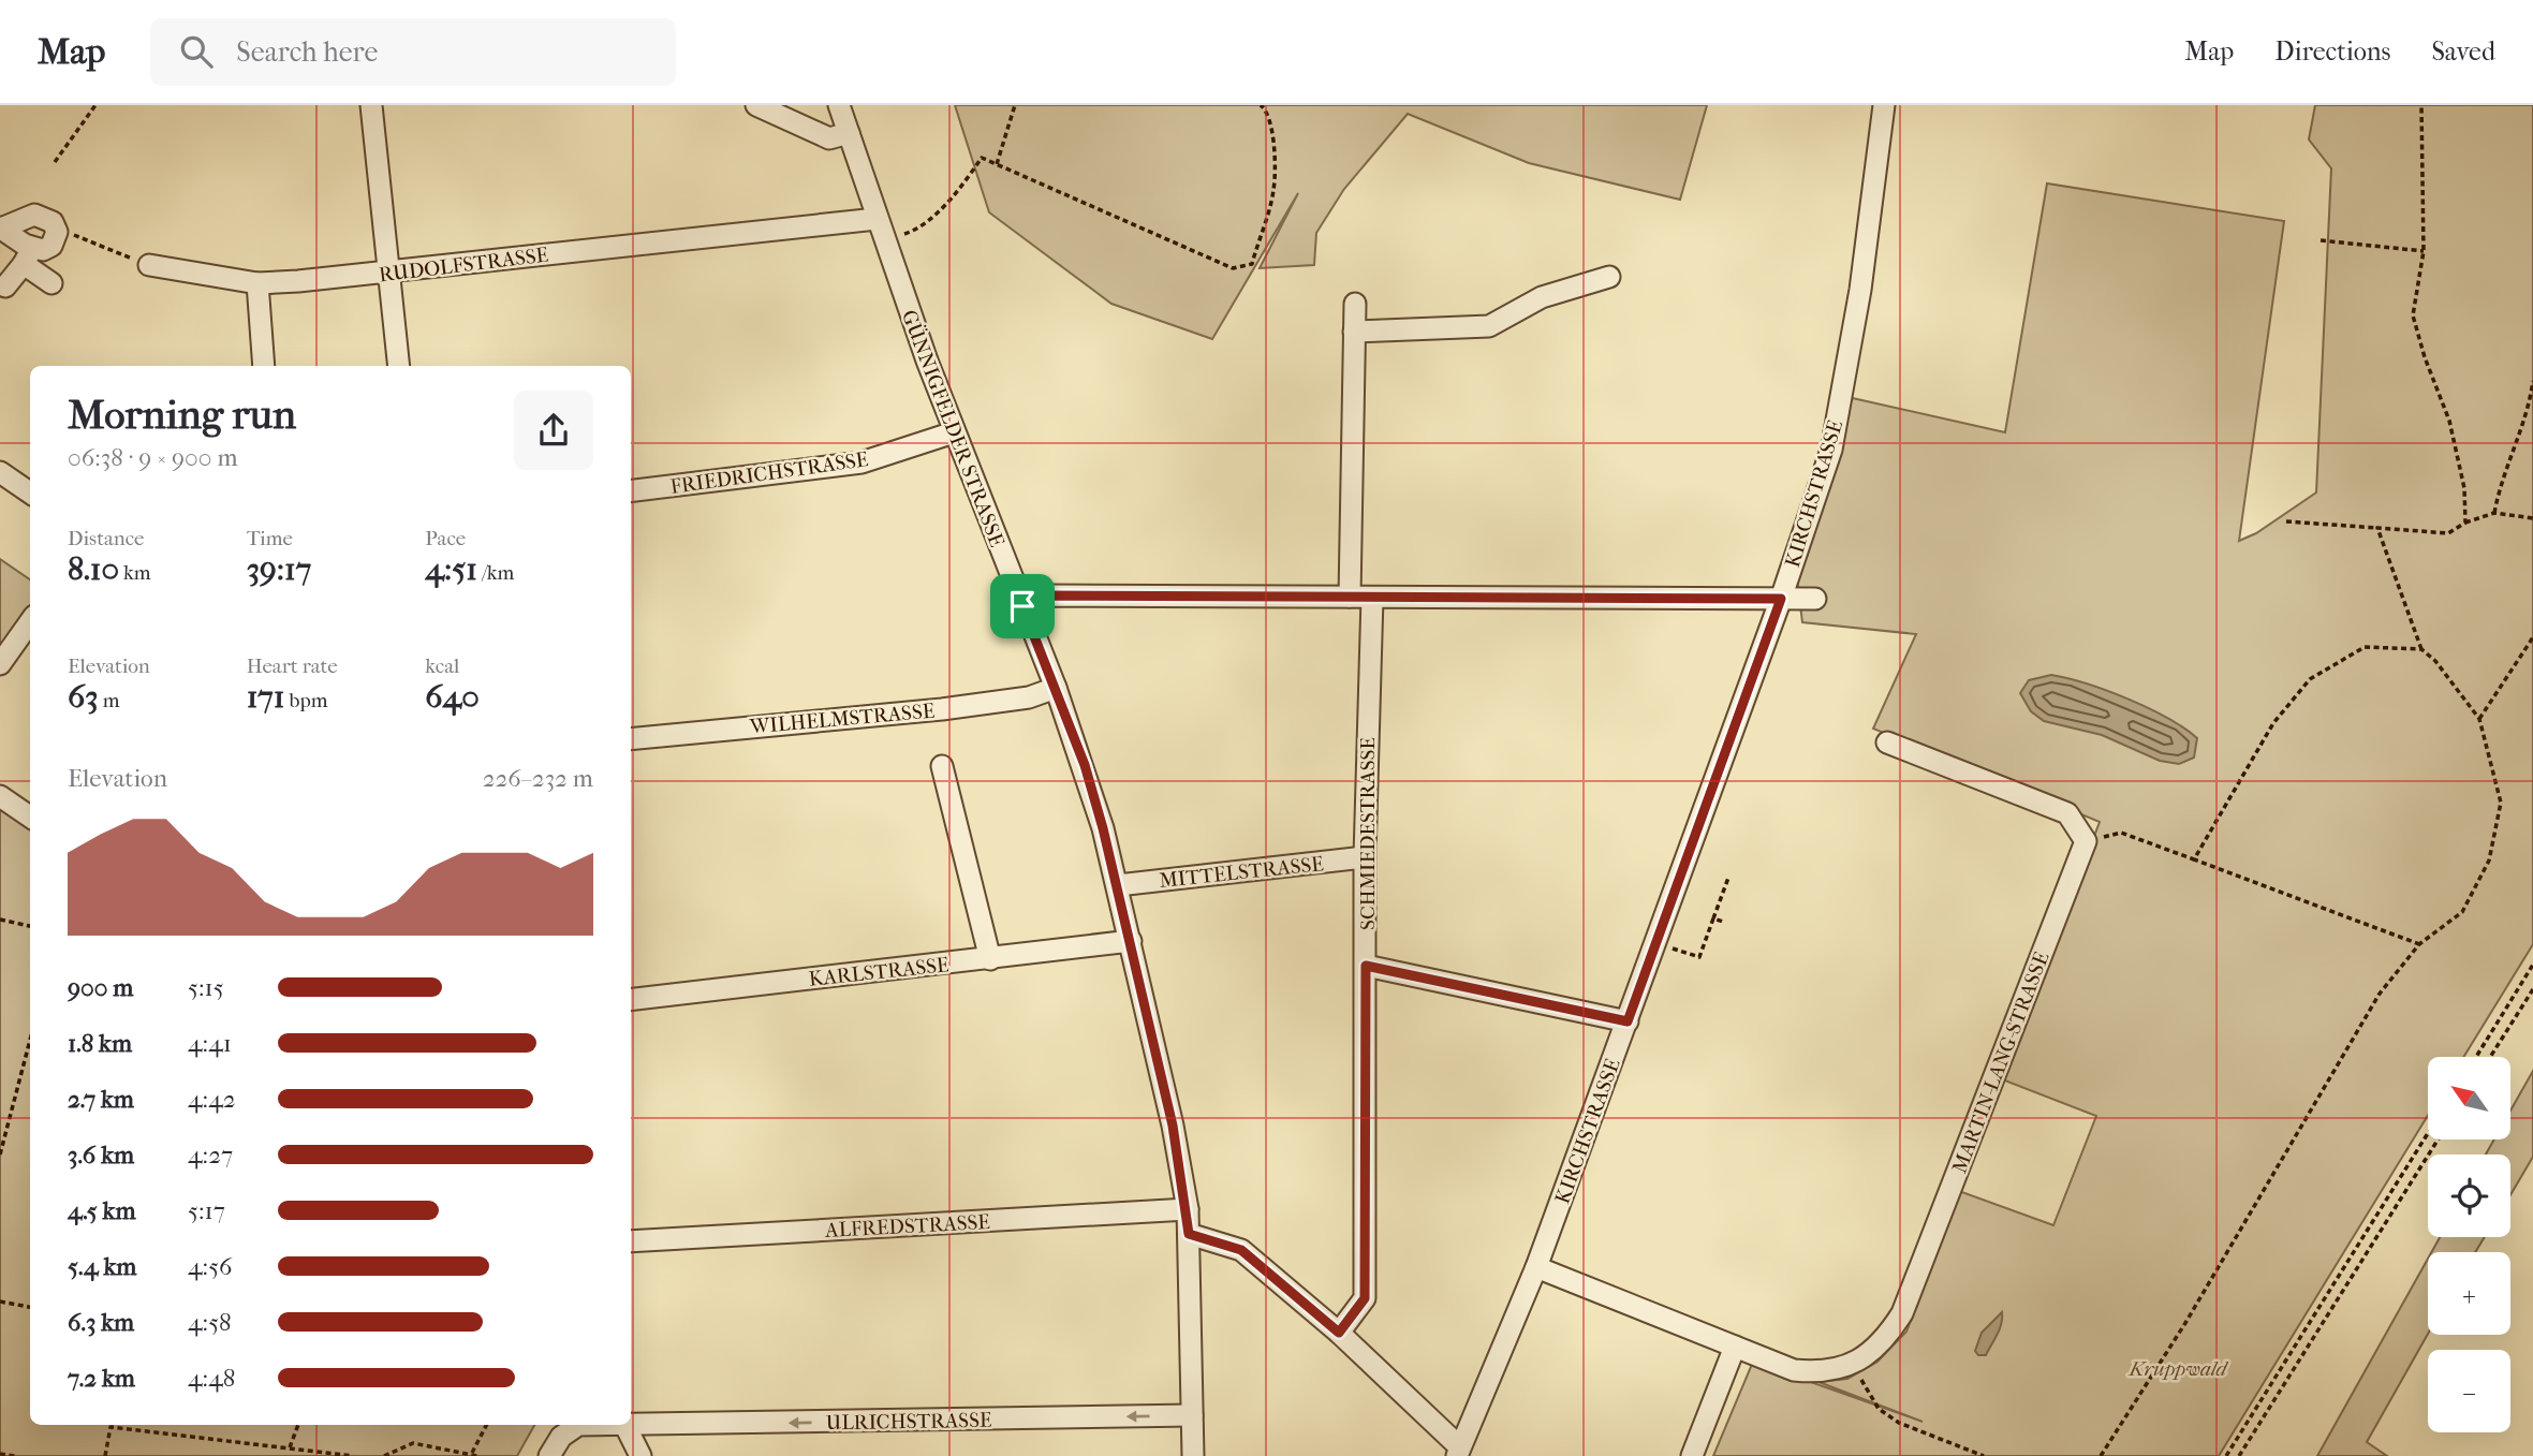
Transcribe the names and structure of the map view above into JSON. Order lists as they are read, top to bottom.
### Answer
{
  "streets": {
    "street": [
      "RUDOLFSTRASSE",
      "GÜNNIGFELDER STRASSE",
      "FRIEDRICHSTRASSE",
      "KIRCHSTRASSE",
      "WILHELMSTRASSE",
      "SCHMIEDESTRASSE",
      "MITTELSTRASSE",
      "KARLSTRASSE",
      "MARTIN-LANG-STRASSE",
      "ALFREDSTRASSE",
      "ULRICHSTRASSE"
    ]
  },
  "crossings": [
    ["RUDOLFSTRASSE", "GÜNNIGFELDER STRASSE"],
    ["GÜNNIGFELDER STRASSE", "FRIEDRICHSTRASSE"],
    ["GÜNNIGFELDER STRASSE", "WILHELMSTRASSE"],
    ["GÜNNIGFELDER STRASSE", "MITTELSTRASSE"],
    ["GÜNNIGFELDER STRASSE", "KARLSTRASSE"],
    ["GÜNNIGFELDER STRASSE", "ALFREDSTRASSE"],
    ["GÜNNIGFELDER STRASSE", "ULRICHSTRASSE"],
    ["KIRCHSTRASSE", "MARTIN-LANG-STRASSE"],
    ["SCHMIEDESTRASSE", "MITTELSTRASSE"]
  ],
  "one_way": ["ULRICHSTRASSE"],
  "parks": ["Kruppwald"],
  "north": "top left",
  "page": {
    "header": "Map",
    "search": "Search here",
    "nav": ["Map", "Directions", "Saved"],
    "heading": ["Morning run", "06:38 · 9 × 900 m"],
    "stats": [
      ["Distance", "8.10 km"],
      ["Time", "39:17"],
      ["Pace", "4:51 /km"],
      ["Elevation", "63 m"],
      ["Heart rate", "171 bpm"],
      ["kcal", "640"]
    ],
    "chart": ["Elevation", "226–232 m"],
    "list": [
      {
        "name": "900 m",
        "note": "5:15"
      },
      {
        "name": "1.8 km",
        "note": "4:41"
      },
      {
        "name": "2.7 km",
        "note": "4:42"
      },
      {
        "name": "3.6 km",
        "note": "4:27"
      },
      {
        "name": "4.5 km",
        "note": "5:17"
      },
      {
        "name": "5.4 km",
        "note": "4:56"
      },
      {
        "name": "6.3 km",
        "note": "4:58"
      },
      {
        "name": "7.2 km",
        "note": "4:48"
      }
    ],
    "map_buttons": ["+", "−"]
  }
}
